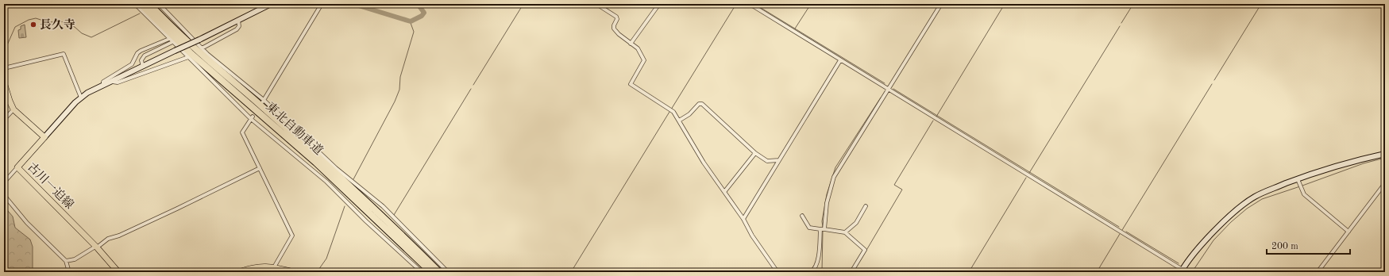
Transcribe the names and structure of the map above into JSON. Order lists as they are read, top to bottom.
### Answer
{
  "streets": {
    "highway": ["東北自動車道"],
    "main road": ["古川一迫線"]
  },
  "places": ["長久寺"],
  "scale_bar": "200 m"
}
